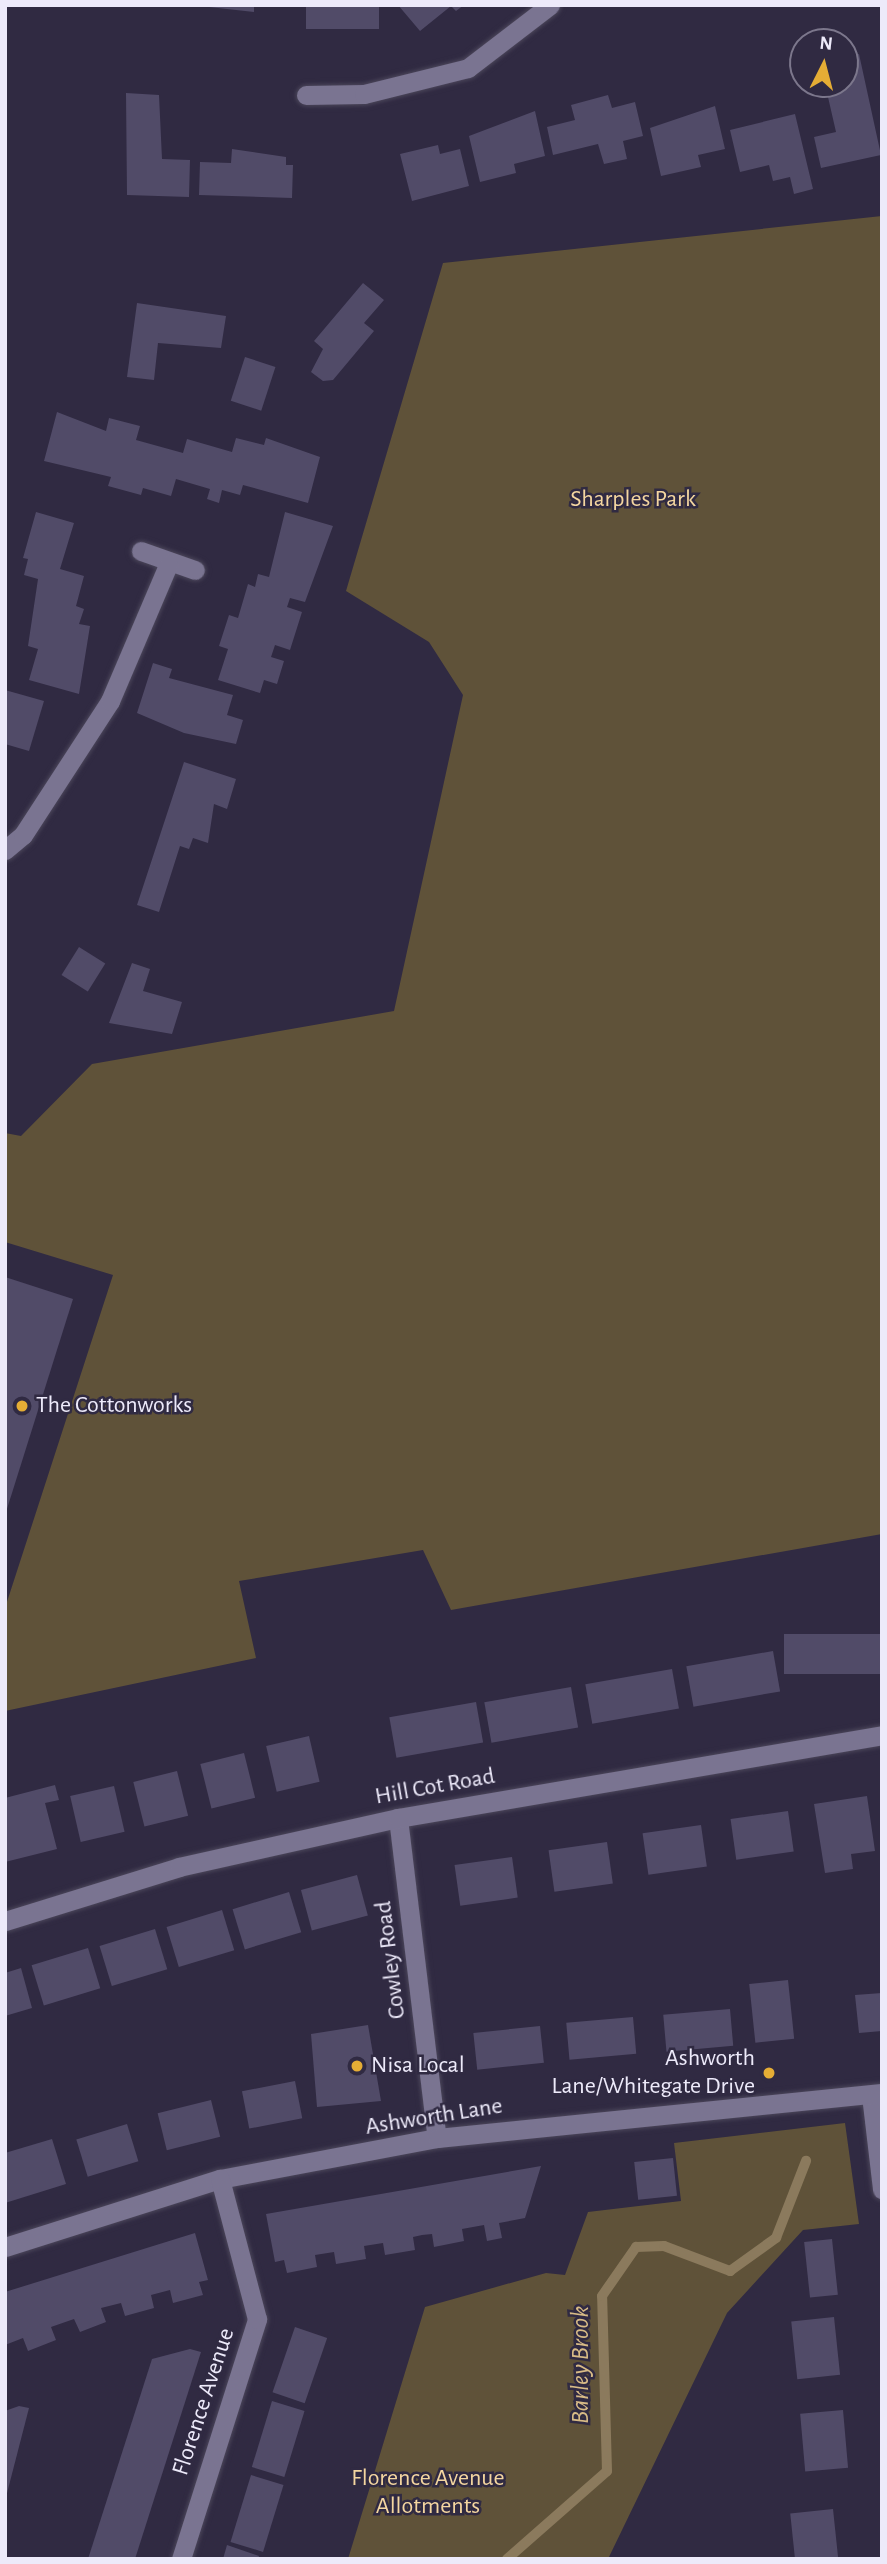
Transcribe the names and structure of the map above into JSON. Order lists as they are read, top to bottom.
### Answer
{
  "streets": {
    "street": [
      "Hill Cot Road",
      "Cowley Road",
      "Ashworth Lane",
      "Florence Avenue"
    ]
  },
  "crossings": [
    ["Hill Cot Road", "Cowley Road"],
    ["Cowley Road", "Ashworth Lane"],
    ["Ashworth Lane", "Florence Avenue"]
  ],
  "water": ["Barley Brook"],
  "parks": ["Sharples Park", "Florence Avenue Allotments"],
  "places": ["The Cottonworks", "Nisa Local", "Ashworth Lane/Whitegate Drive"],
  "north": "top"
}
